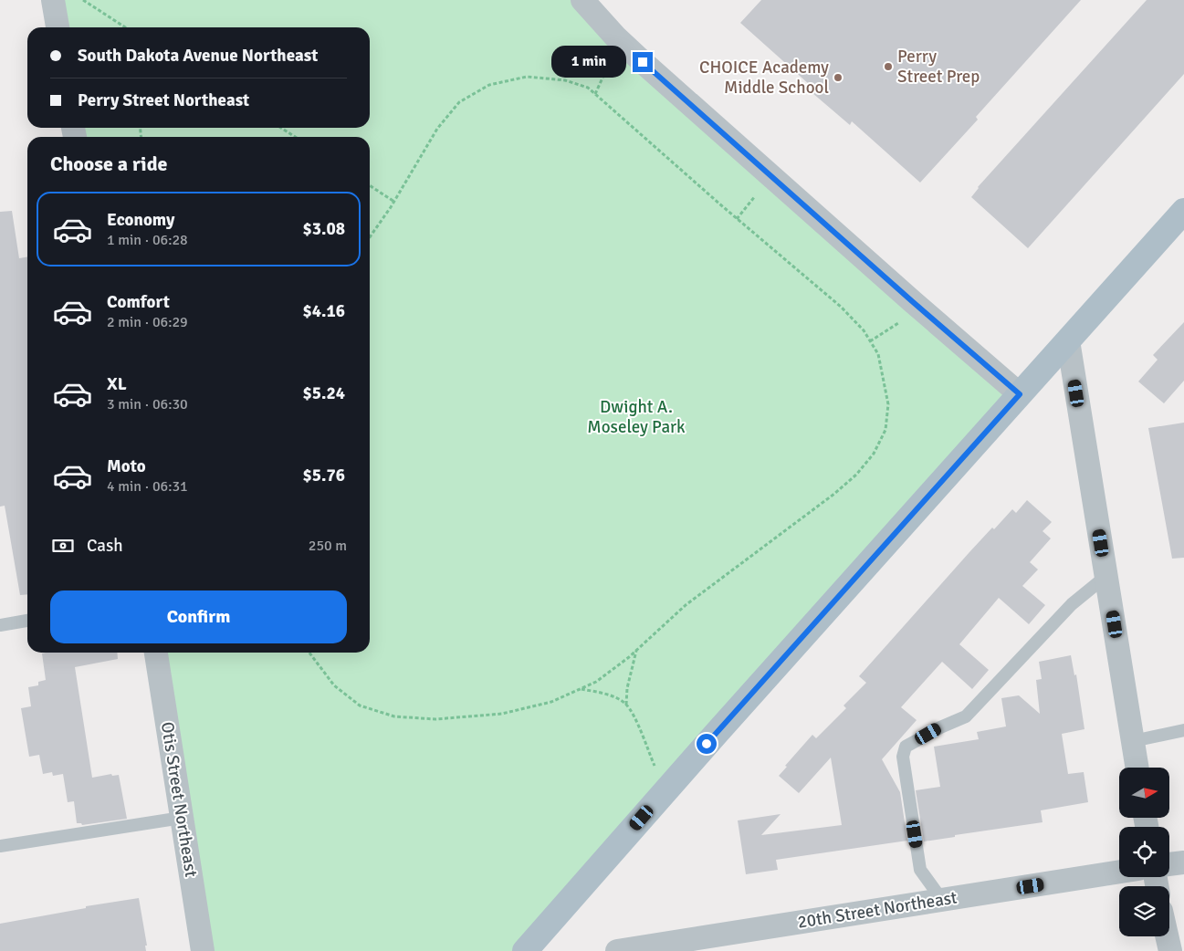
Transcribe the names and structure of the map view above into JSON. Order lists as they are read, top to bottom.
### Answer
{
  "streets": {
    "street": ["Otis Street Northeast", "20th Street Northeast"]
  },
  "parks": ["Dwight A. Moseley Park"],
  "places": ["Perry Street Prep", "CHOICE Academy Middle School"],
  "north": "right",
  "page": {
    "banner": ["South Dakota Avenue Northeast", "Perry Street Northeast"],
    "bubble": "1 min",
    "heading": "Choose a ride",
    "list": [
      {
        "name": "Economy",
        "note": "1 min · 06:28",
        "value": "$3.08"
      },
      {
        "name": "Comfort",
        "note": "2 min · 06:29",
        "value": "$4.16"
      },
      {
        "name": "XL",
        "note": "3 min · 06:30",
        "value": "$5.24"
      },
      {
        "name": "Moto",
        "note": "4 min · 06:31",
        "value": "$5.76"
      }
    ],
    "pay": ["Cash", "250 m"],
    "buttons": "Confirm"
  }
}
